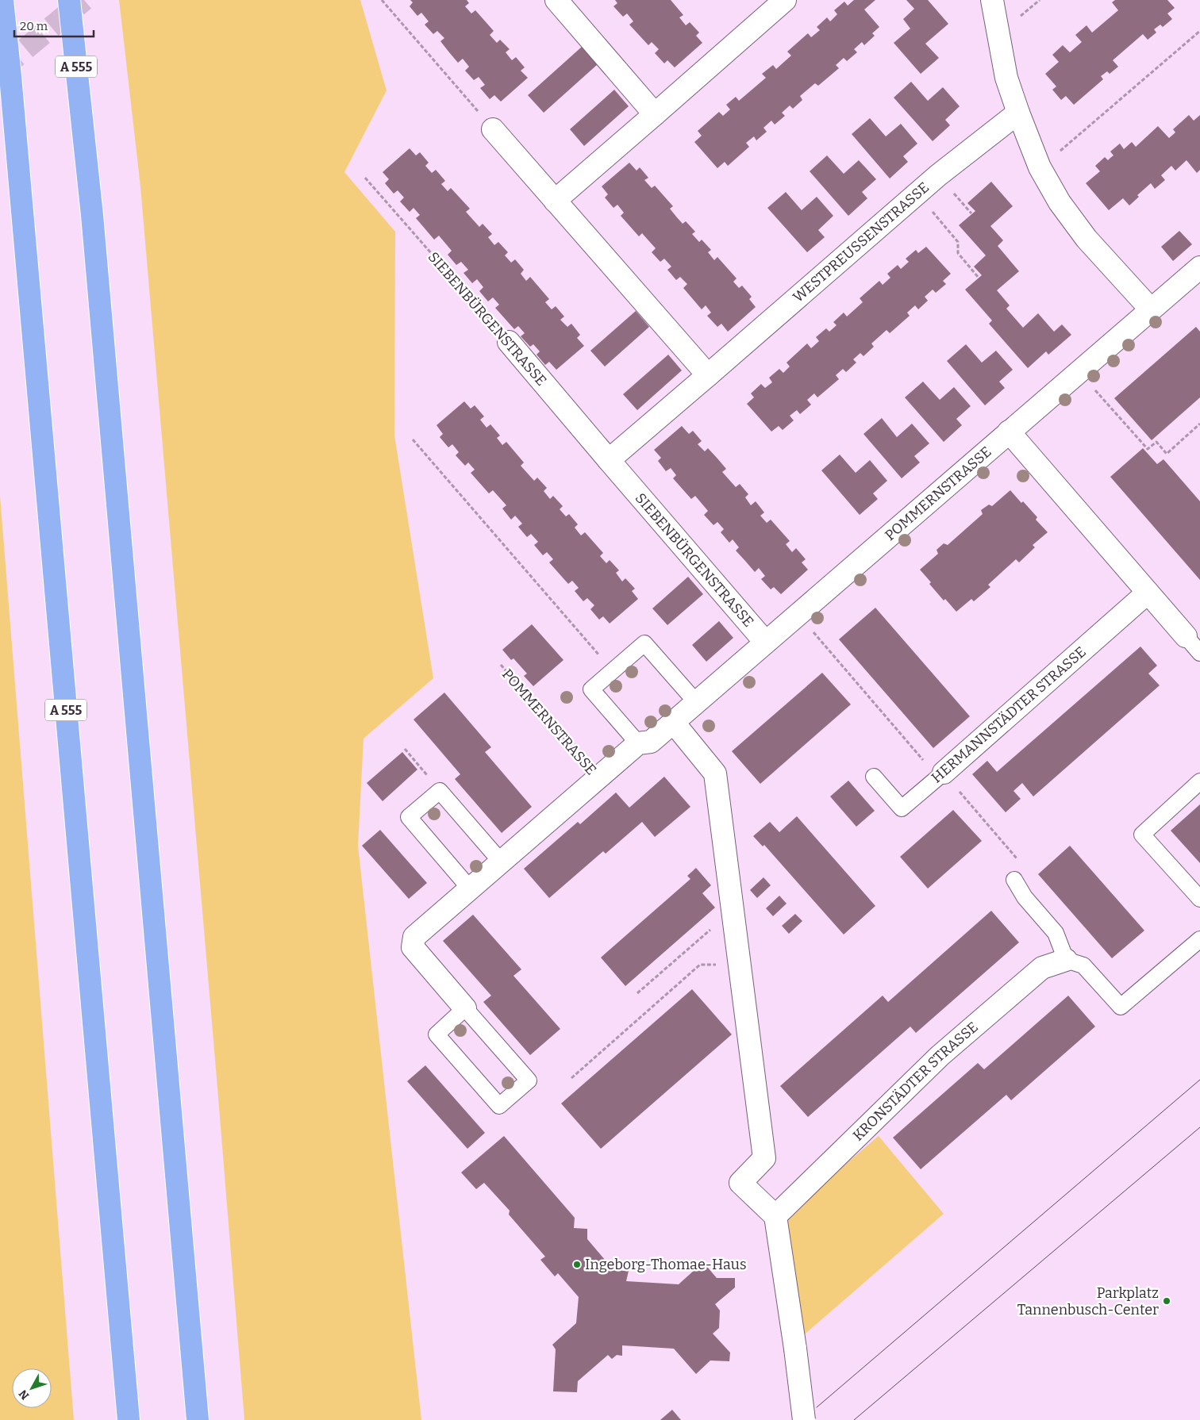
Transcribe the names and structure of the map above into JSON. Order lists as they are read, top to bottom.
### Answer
{
  "streets": {
    "highway": ["A 555"],
    "street": [
      "WESTPREUSSENSTRASSE",
      "SIEBENBÜRGENSTRASSE",
      "POMMERNSTRASSE",
      "HERMANNSTÄDTER STRASSE",
      "KRONSTÄDTER STRASSE"
    ]
  },
  "crossings": [
    ["SIEBENBÜRGENSTRASSE", "POMMERNSTRASSE"]
  ],
  "places": ["Ingeborg-Thomae-Haus", "Parkplatz Tannenbusch-Center"],
  "scale_bar": "20 m",
  "north": "bottom left"
}
